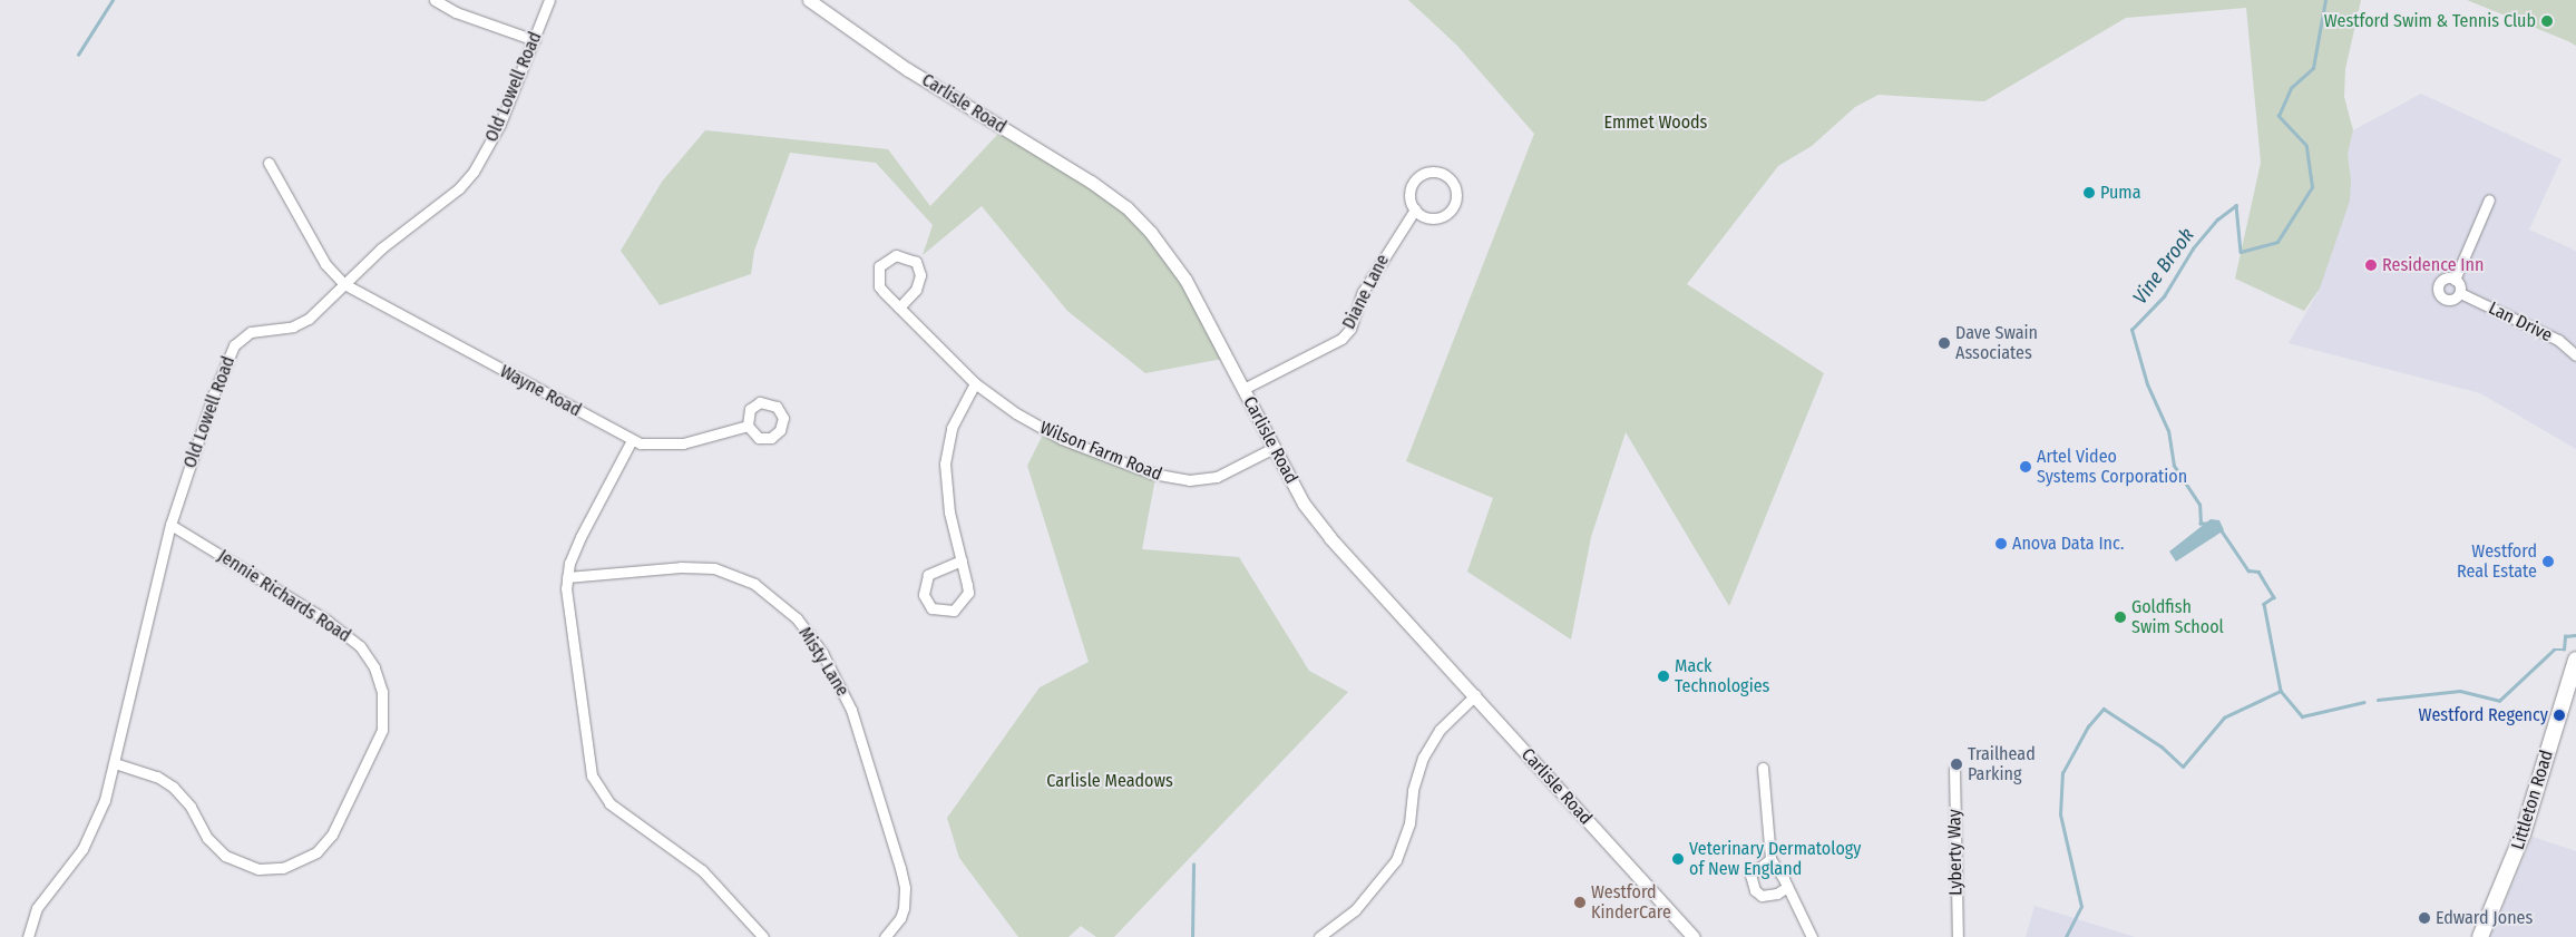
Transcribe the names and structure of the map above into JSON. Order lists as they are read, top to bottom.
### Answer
{
  "streets": {
    "main road": ["Carlisle Road", "Littleton Road"],
    "street": [
      "Old Lowell Road",
      "Diane Lane",
      "Lan Drive",
      "Wayne Road",
      "Wilson Farm Road",
      "Jennie Richards Road",
      "Misty Lane",
      "Lyberty Way"
    ]
  },
  "crossings": [
    ["Old Lowell Road", "Wayne Road"],
    ["Old Lowell Road", "Jennie Richards Road"],
    ["Carlisle Road", "Diane Lane"],
    ["Carlisle Road", "Wilson Farm Road"]
  ],
  "water": ["Vine Brook"],
  "parks": ["Emmet Woods", "Carlisle Meadows"],
  "places": [
    "Westford Swim & Tennis Club",
    "Puma",
    "Residence Inn",
    "Dave Swain Associates",
    "Artel Video Systems Corporation",
    "Anova Data Inc.",
    "Westford Real Estate",
    "Goldfish Swim School",
    "Mack Technologies",
    "Westford Regency",
    "Trailhead Parking",
    "Veterinary Dermatology of New England",
    "Westford KinderCare",
    "Edward Jones"
  ]
}
